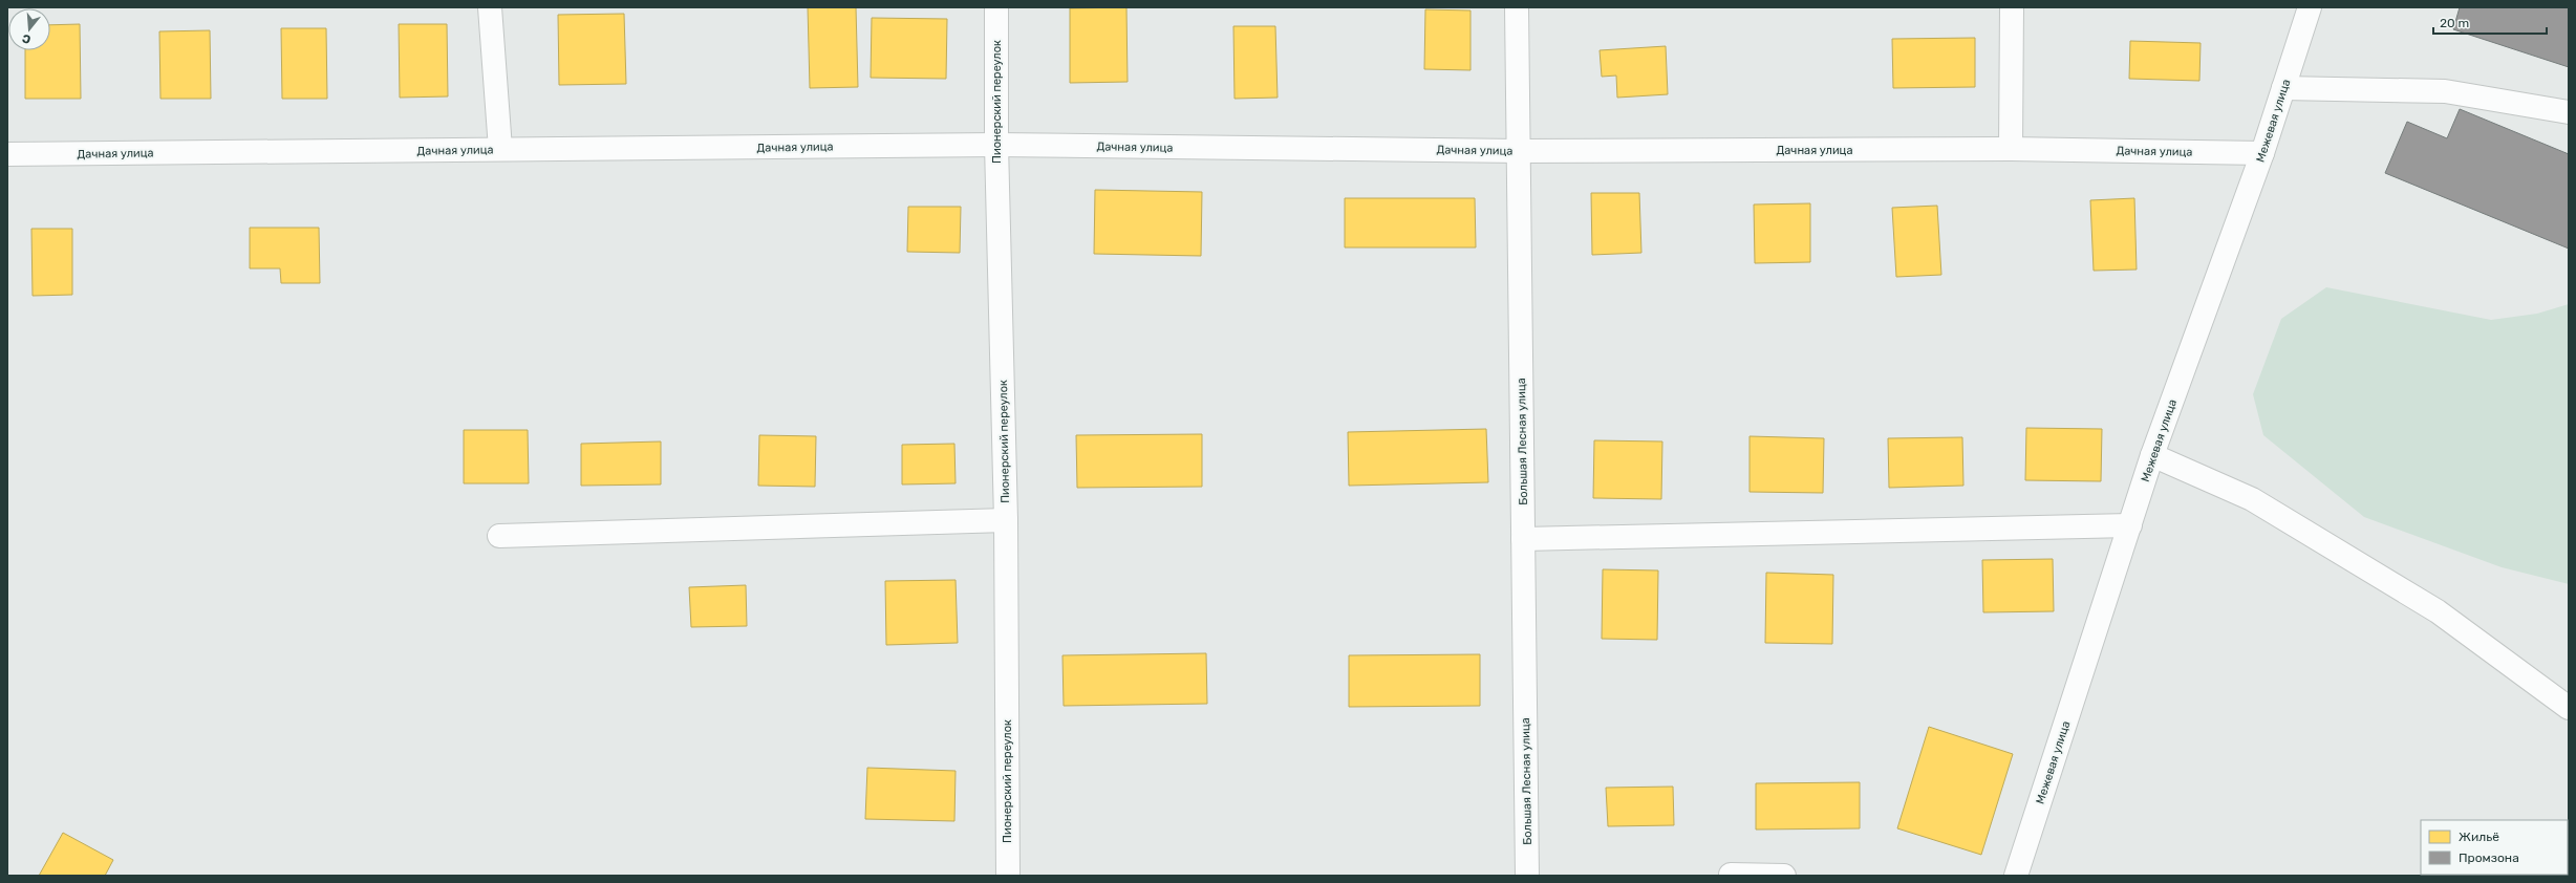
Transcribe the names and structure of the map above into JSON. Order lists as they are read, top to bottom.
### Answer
{
  "streets": {
    "street": [
      "Пионерский переулок",
      "Межевая улица",
      "Дачная улица",
      "Большая Лесная улица"
    ]
  },
  "crossings": [
    ["Пионерский переулок", "Дачная улица"],
    ["Межевая улица", "Дачная улица"],
    ["Дачная улица", "Большая Лесная улица"]
  ],
  "legend": ["Жильё", "Промзона"],
  "scale_bar": "20 m",
  "north": "bottom"
}
